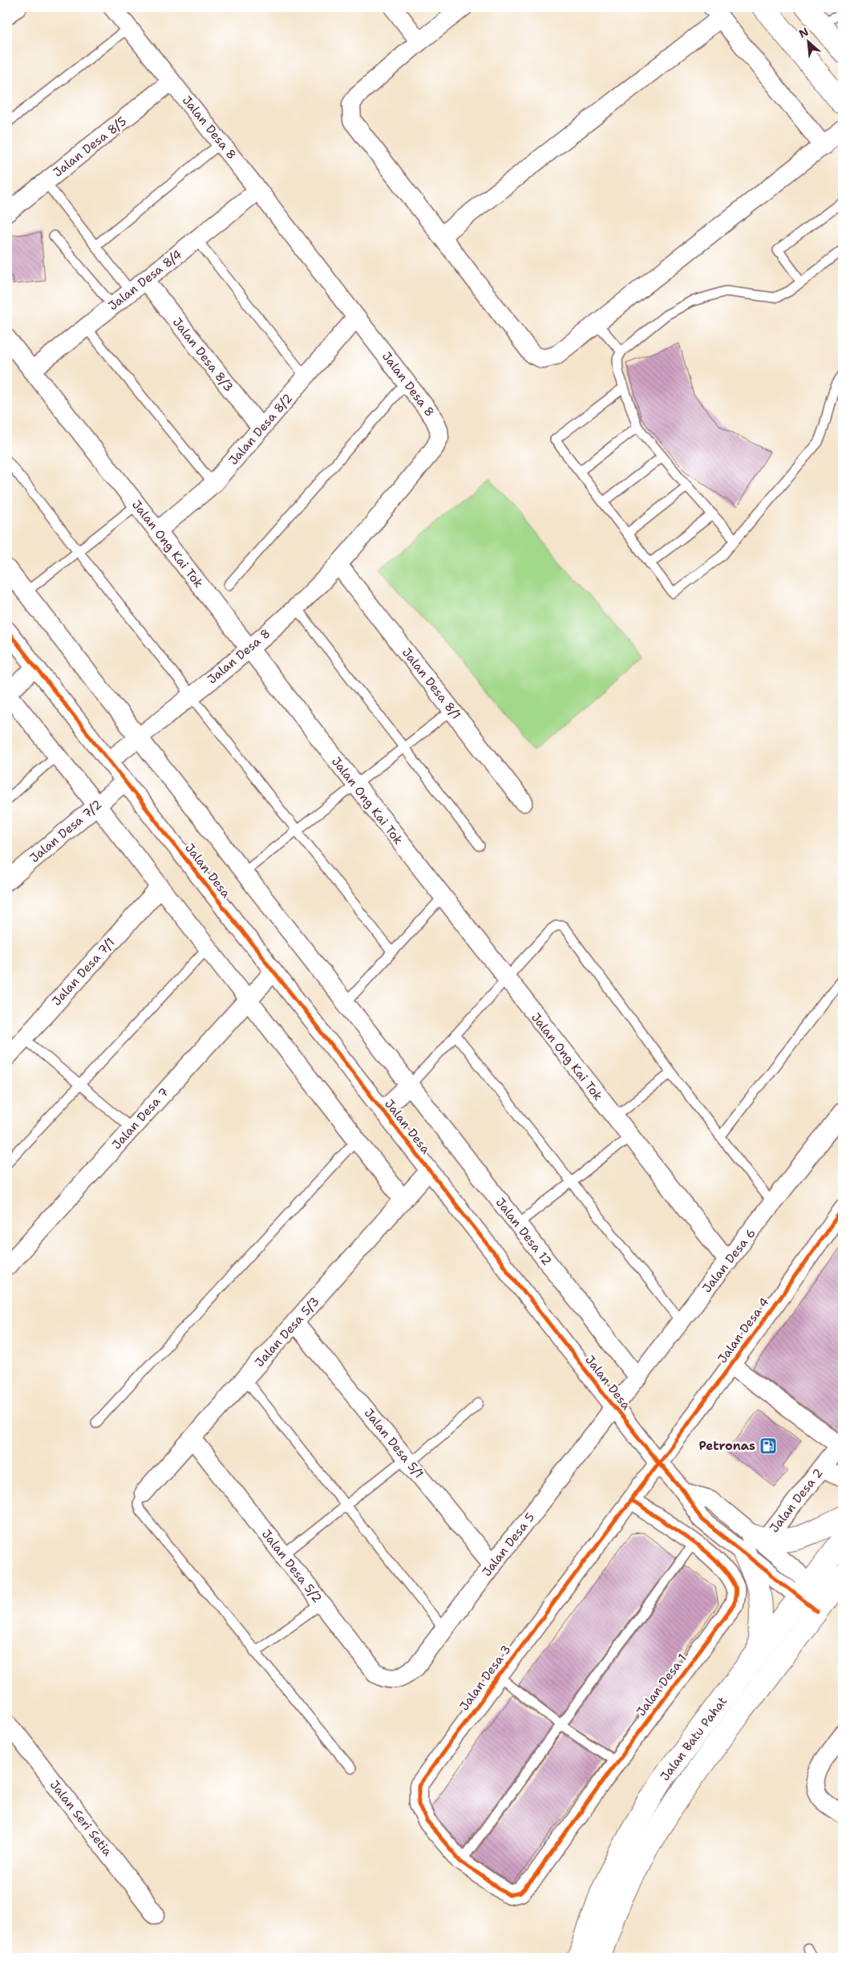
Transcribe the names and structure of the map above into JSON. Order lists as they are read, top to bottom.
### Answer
{
  "streets": {
    "main road": ["Jalan Batu Pahat"],
    "street": [
      "Jalan Desa 8",
      "Jalan Desa 8/5",
      "Jalan Desa 8/4",
      "Jalan Desa 8/3",
      "Jalan Desa 8/2",
      "Jalan Ong Kai Tok",
      "Jalan Desa 8/1",
      "Jalan Desa 7/2",
      "Jalan Desa",
      "Jalan Desa 7/1",
      "Jalan Desa 7",
      "Jalan Desa 12",
      "Jalan Desa 6",
      "Jalan Desa 4",
      "Jalan Desa 5/3",
      "Jalan Desa 5/1",
      "Jalan Desa 2",
      "Jalan Desa 5",
      "Jalan Desa 5/2",
      "Jalan Desa 3",
      "Jalan Desa 1",
      "Jalan Seri Setia"
    ]
  },
  "crossings": [
    ["Jalan Desa 8", "Jalan Desa 8/5"],
    ["Jalan Desa 8", "Jalan Desa 8/4"],
    ["Jalan Desa 8", "Jalan Desa 8/2"],
    ["Jalan Desa 8", "Jalan Ong Kai Tok"],
    ["Jalan Desa 8", "Jalan Desa 8/1"],
    ["Jalan Desa 8", "Jalan Desa"],
    ["Jalan Desa 8/4", "Jalan Desa 8/3"],
    ["Jalan Desa 8/4", "Jalan Ong Kai Tok"],
    ["Jalan Desa 8/3", "Jalan Desa 8/2"],
    ["Jalan Desa 8/2", "Jalan Ong Kai Tok"],
    ["Jalan Ong Kai Tok", "Jalan Desa 6"],
    ["Jalan Desa 7/2", "Jalan Desa"],
    ["Jalan Desa", "Jalan Desa 7"],
    ["Jalan Desa", "Jalan Desa 6"],
    ["Jalan Desa", "Jalan Desa 4"],
    ["Jalan Desa", "Jalan Desa 5/3"],
    ["Jalan Desa", "Jalan Desa 2"],
    ["Jalan Desa", "Jalan Desa 5"],
    ["Jalan Desa", "Jalan Desa 3"],
    ["Jalan Desa", "Jalan Batu Pahat"],
    ["Jalan Desa 12", "Jalan Desa 6"],
    ["Jalan Desa 6", "Jalan Desa 5"],
    ["Jalan Desa 4", "Jalan Desa 3"],
    ["Jalan Desa 5/3", "Jalan Desa 5/1"],
    ["Jalan Desa 5/3", "Jalan Desa 5/2"],
    ["Jalan Desa 5/1", "Jalan Desa 5"],
    ["Jalan Desa 5", "Jalan Desa 5/2"],
    ["Jalan Desa 3", "Jalan Desa 1"]
  ],
  "places": {
    "fuel station": ["Petronas"]
  },
  "north": "top left"
}
